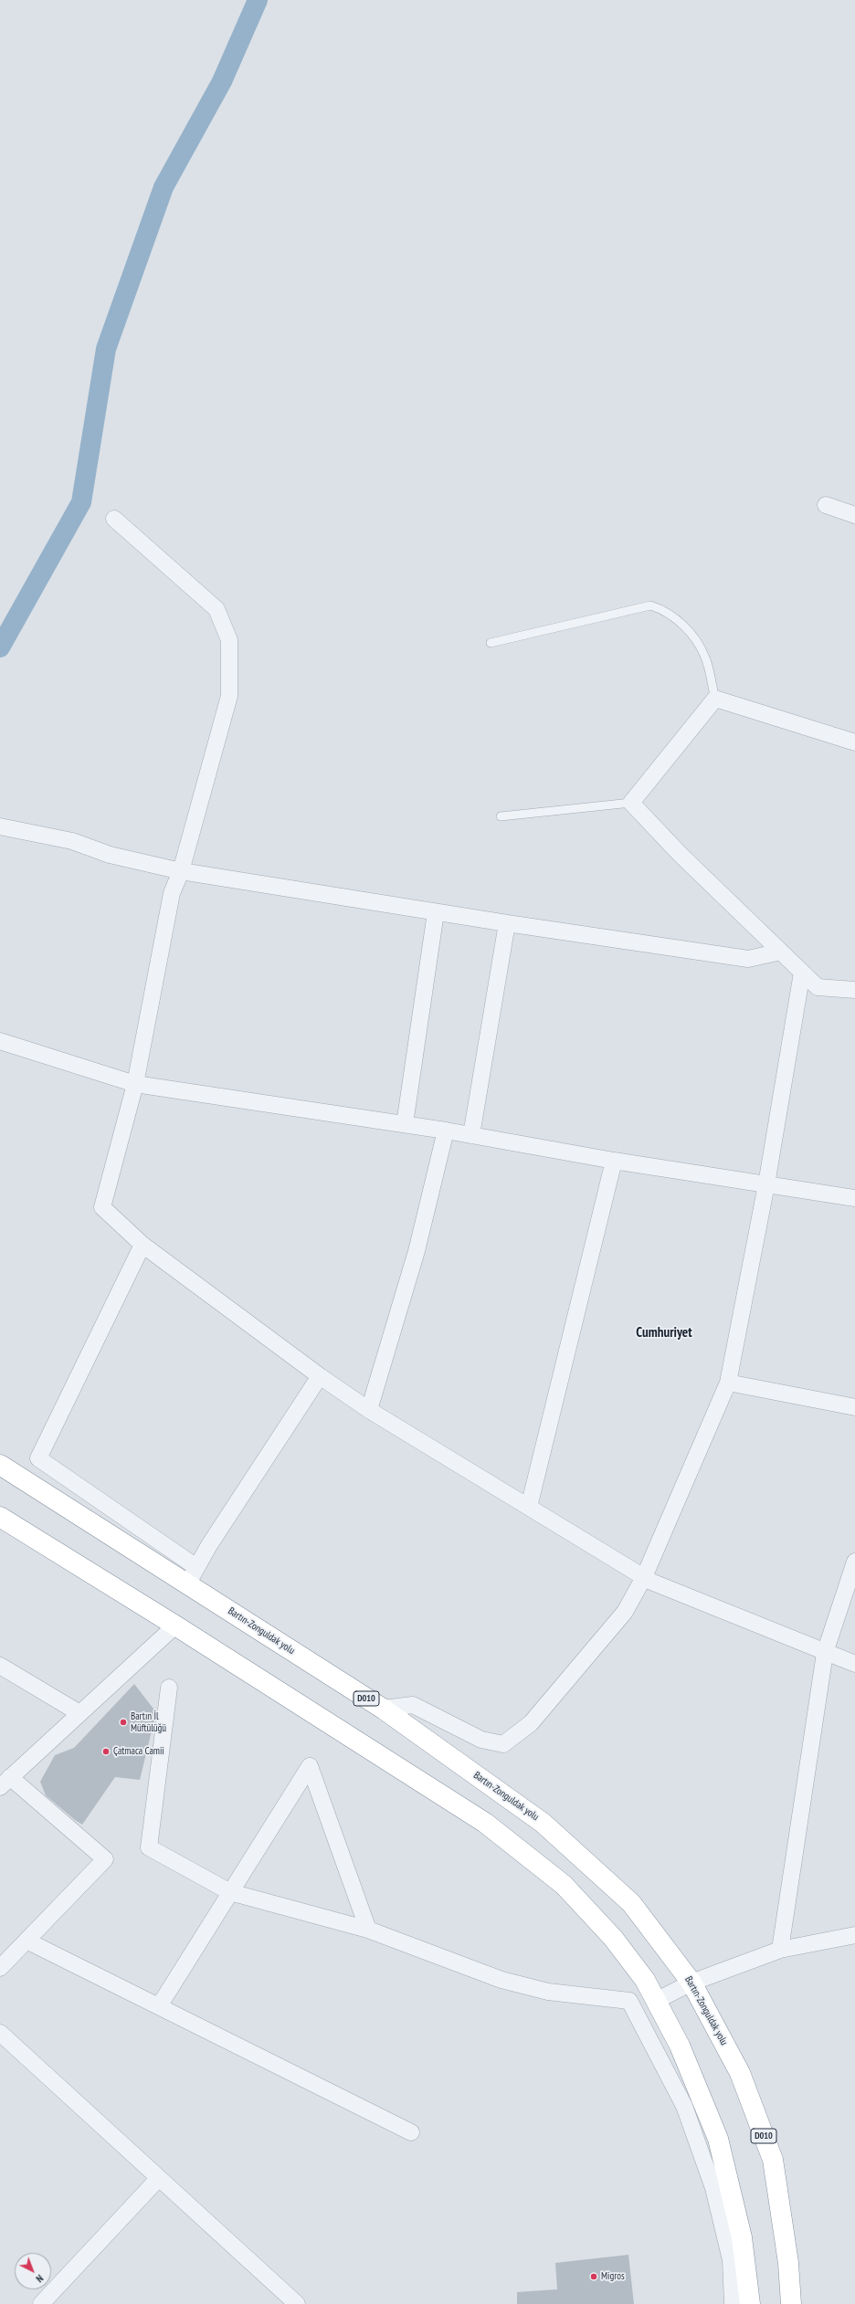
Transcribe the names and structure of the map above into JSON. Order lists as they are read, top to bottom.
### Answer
{
  "streets": {
    "highway": ["Bartın-Zonguldak yolu", "D010"]
  },
  "districts": ["Cumhuriyet"],
  "places": ["Bartın İl Müftülüğü", "Çatmaca Camii", "Migros"],
  "north": "bottom right"
}
